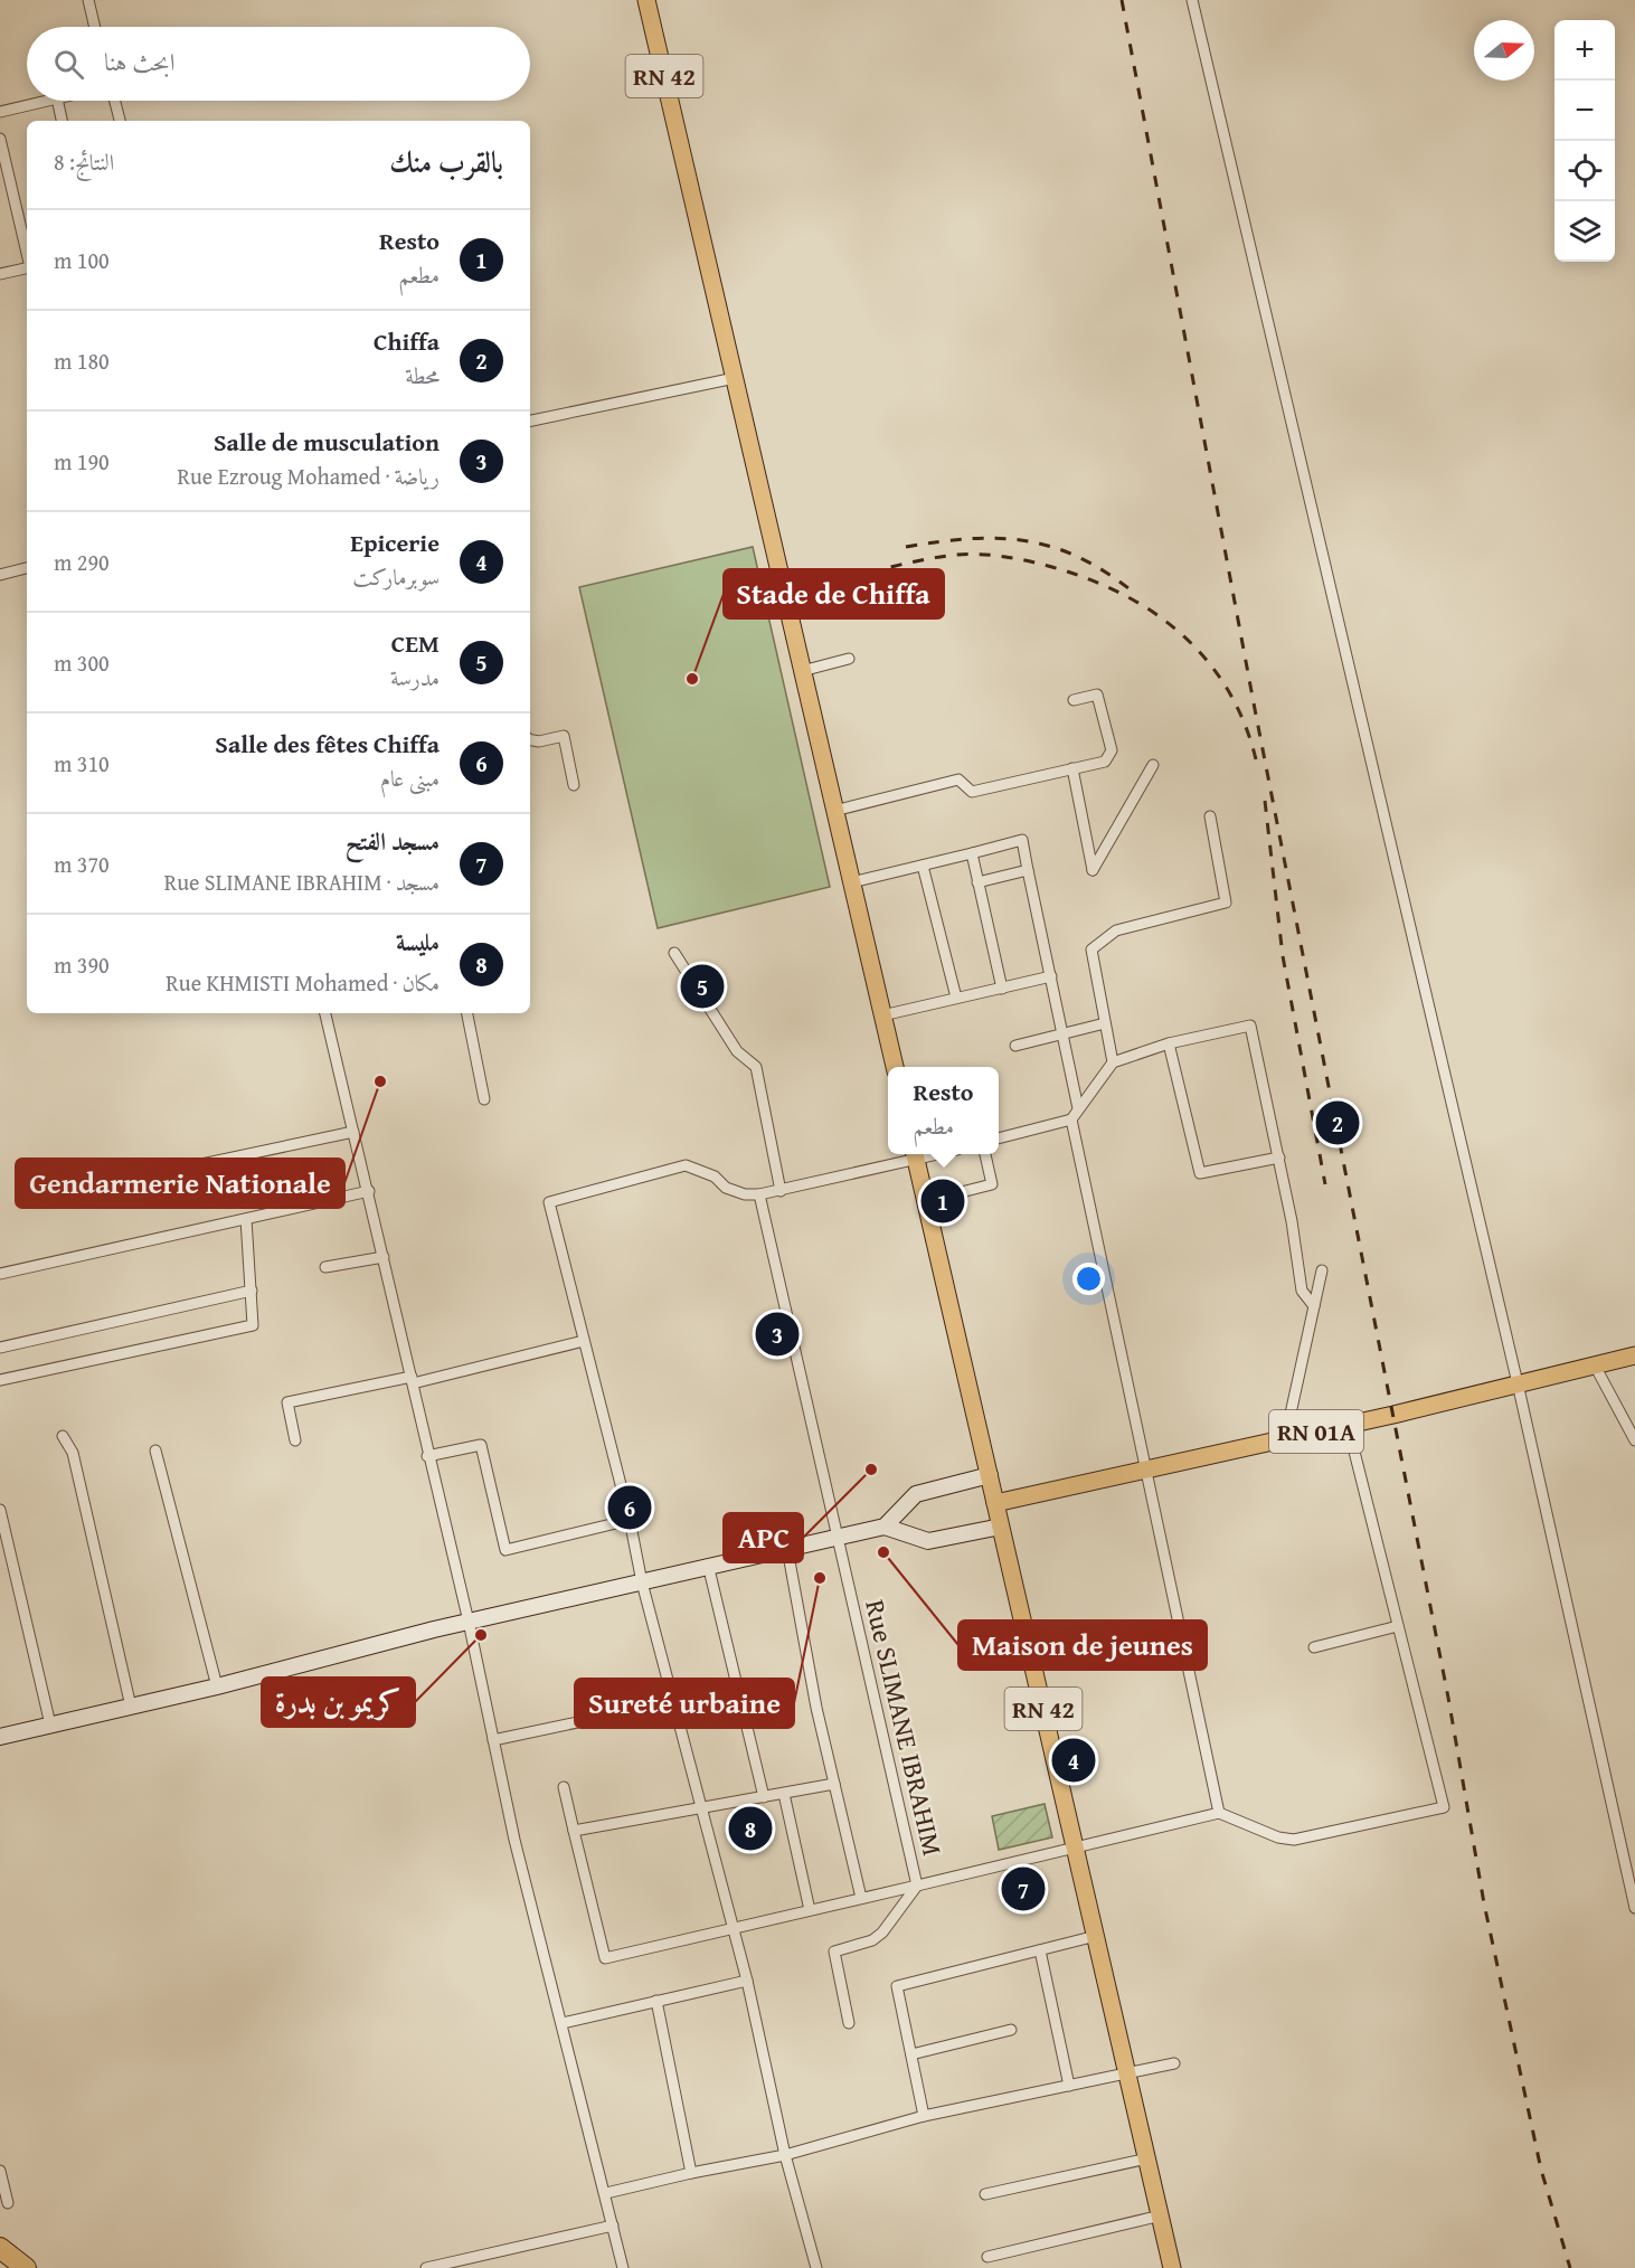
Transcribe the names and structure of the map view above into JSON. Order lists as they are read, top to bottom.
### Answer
{
  "streets": {
    "main road": ["RN 42", "RN 01A"],
    "street": ["Rue SLIMANE IBRAHIM"]
  },
  "crossings": [
    ["RN 42", "RN 01A"],
    ["RN 42", "Rue SLIMANE IBRAHIM"]
  ],
  "places": [
    "Stade de Chiffa",
    "Gendarmerie Nationale",
    "APC",
    "Maison de jeunes",
    "Sureté urbaine",
    "كريمو بن بدرة"
  ],
  "north": "right",
  "page": {
    "map_buttons": ["+", "−"],
    "search": "ابحث هنا",
    "heading": ["بالقرب منك", "النتائج: 8"],
    "list": [
      {
        "mark": "1",
        "name": "Resto",
        "note": "مطعم",
        "value": "100 m"
      },
      {
        "mark": "2",
        "name": "Chiffa",
        "note": "محطة",
        "value": "180 m"
      },
      {
        "mark": "3",
        "name": "Salle de musculation",
        "note": "رياضة · Rue Ezroug Mohamed",
        "value": "190 m"
      },
      {
        "mark": "4",
        "name": "Epicerie",
        "note": "سوبرماركت",
        "value": "290 m"
      },
      {
        "mark": "5",
        "name": "CEM",
        "note": "مدرسة",
        "value": "300 m"
      },
      {
        "mark": "6",
        "name": "Salle des fêtes Chiffa",
        "note": "مبنى عام",
        "value": "310 m"
      },
      {
        "mark": "7",
        "name": "مسجد الفتح",
        "note": "مسجد · Rue SLIMANE IBRAHIM",
        "value": "370 m"
      },
      {
        "mark": "8",
        "name": "مليسة",
        "note": "مكان · Rue KHMISTI Mohamed",
        "value": "390 m"
      }
    ],
    "pins": [
      "5",
      "2",
      "1",
      "3",
      "6",
      "4",
      "8",
      "7"
    ],
    "popup": ["Resto", "مطعم"]
  }
}
